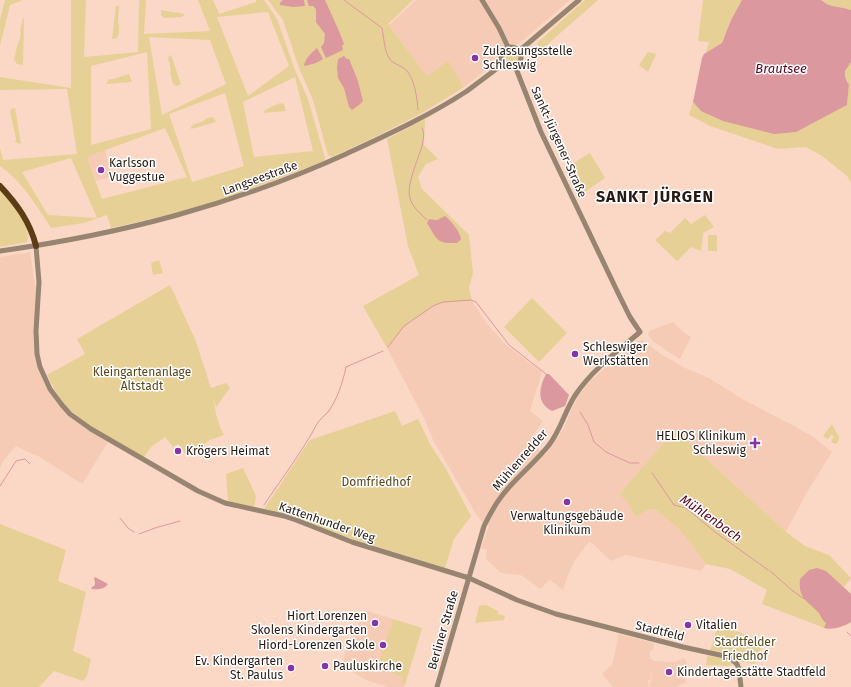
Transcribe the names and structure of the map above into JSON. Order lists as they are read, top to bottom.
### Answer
{
  "streets": {
    "street": [
      "Sankt-Jürgener-Straße",
      "Langseestraße",
      "Mühlenredder",
      "Kattenhunder Weg",
      "Berliner Straße",
      "Stadtfeld"
    ]
  },
  "crossings": [
    ["Sankt-Jürgener-Straße", "Langseestraße"],
    ["Sankt-Jürgener-Straße", "Mühlenredder"],
    ["Langseestraße", "Kattenhunder Weg"],
    ["Mühlenredder", "Kattenhunder Weg"],
    ["Mühlenredder", "Berliner Straße"],
    ["Kattenhunder Weg", "Berliner Straße"],
    ["Kattenhunder Weg", "Stadtfeld"]
  ],
  "districts": ["SANKT JÜRGEN"],
  "water": ["Brautsee", "Mühlenbach"],
  "parks": ["Kleingartenanlage Altstadt", "Domfriedhof", "Stadtfelder Friedhof"],
  "places": {
    "other": [
      "Zulassungsstelle Schleswig",
      "Karlsson Vuggestue",
      "Schleswiger Werkstätten",
      "Krögers Heimat",
      "Verwaltungsgebäude Klinikum",
      "Hiort Lorenzen Skolens Kindergarten",
      "Vitalien",
      "Hiord-Lorenzen Skole",
      "Pauluskirche",
      "Ev. Kindergarten St. Paulus",
      "Kindertagesstätte Stadtfeld"
    ],
    "health": ["HELIOS Klinikum Schleswig"]
  }
}
